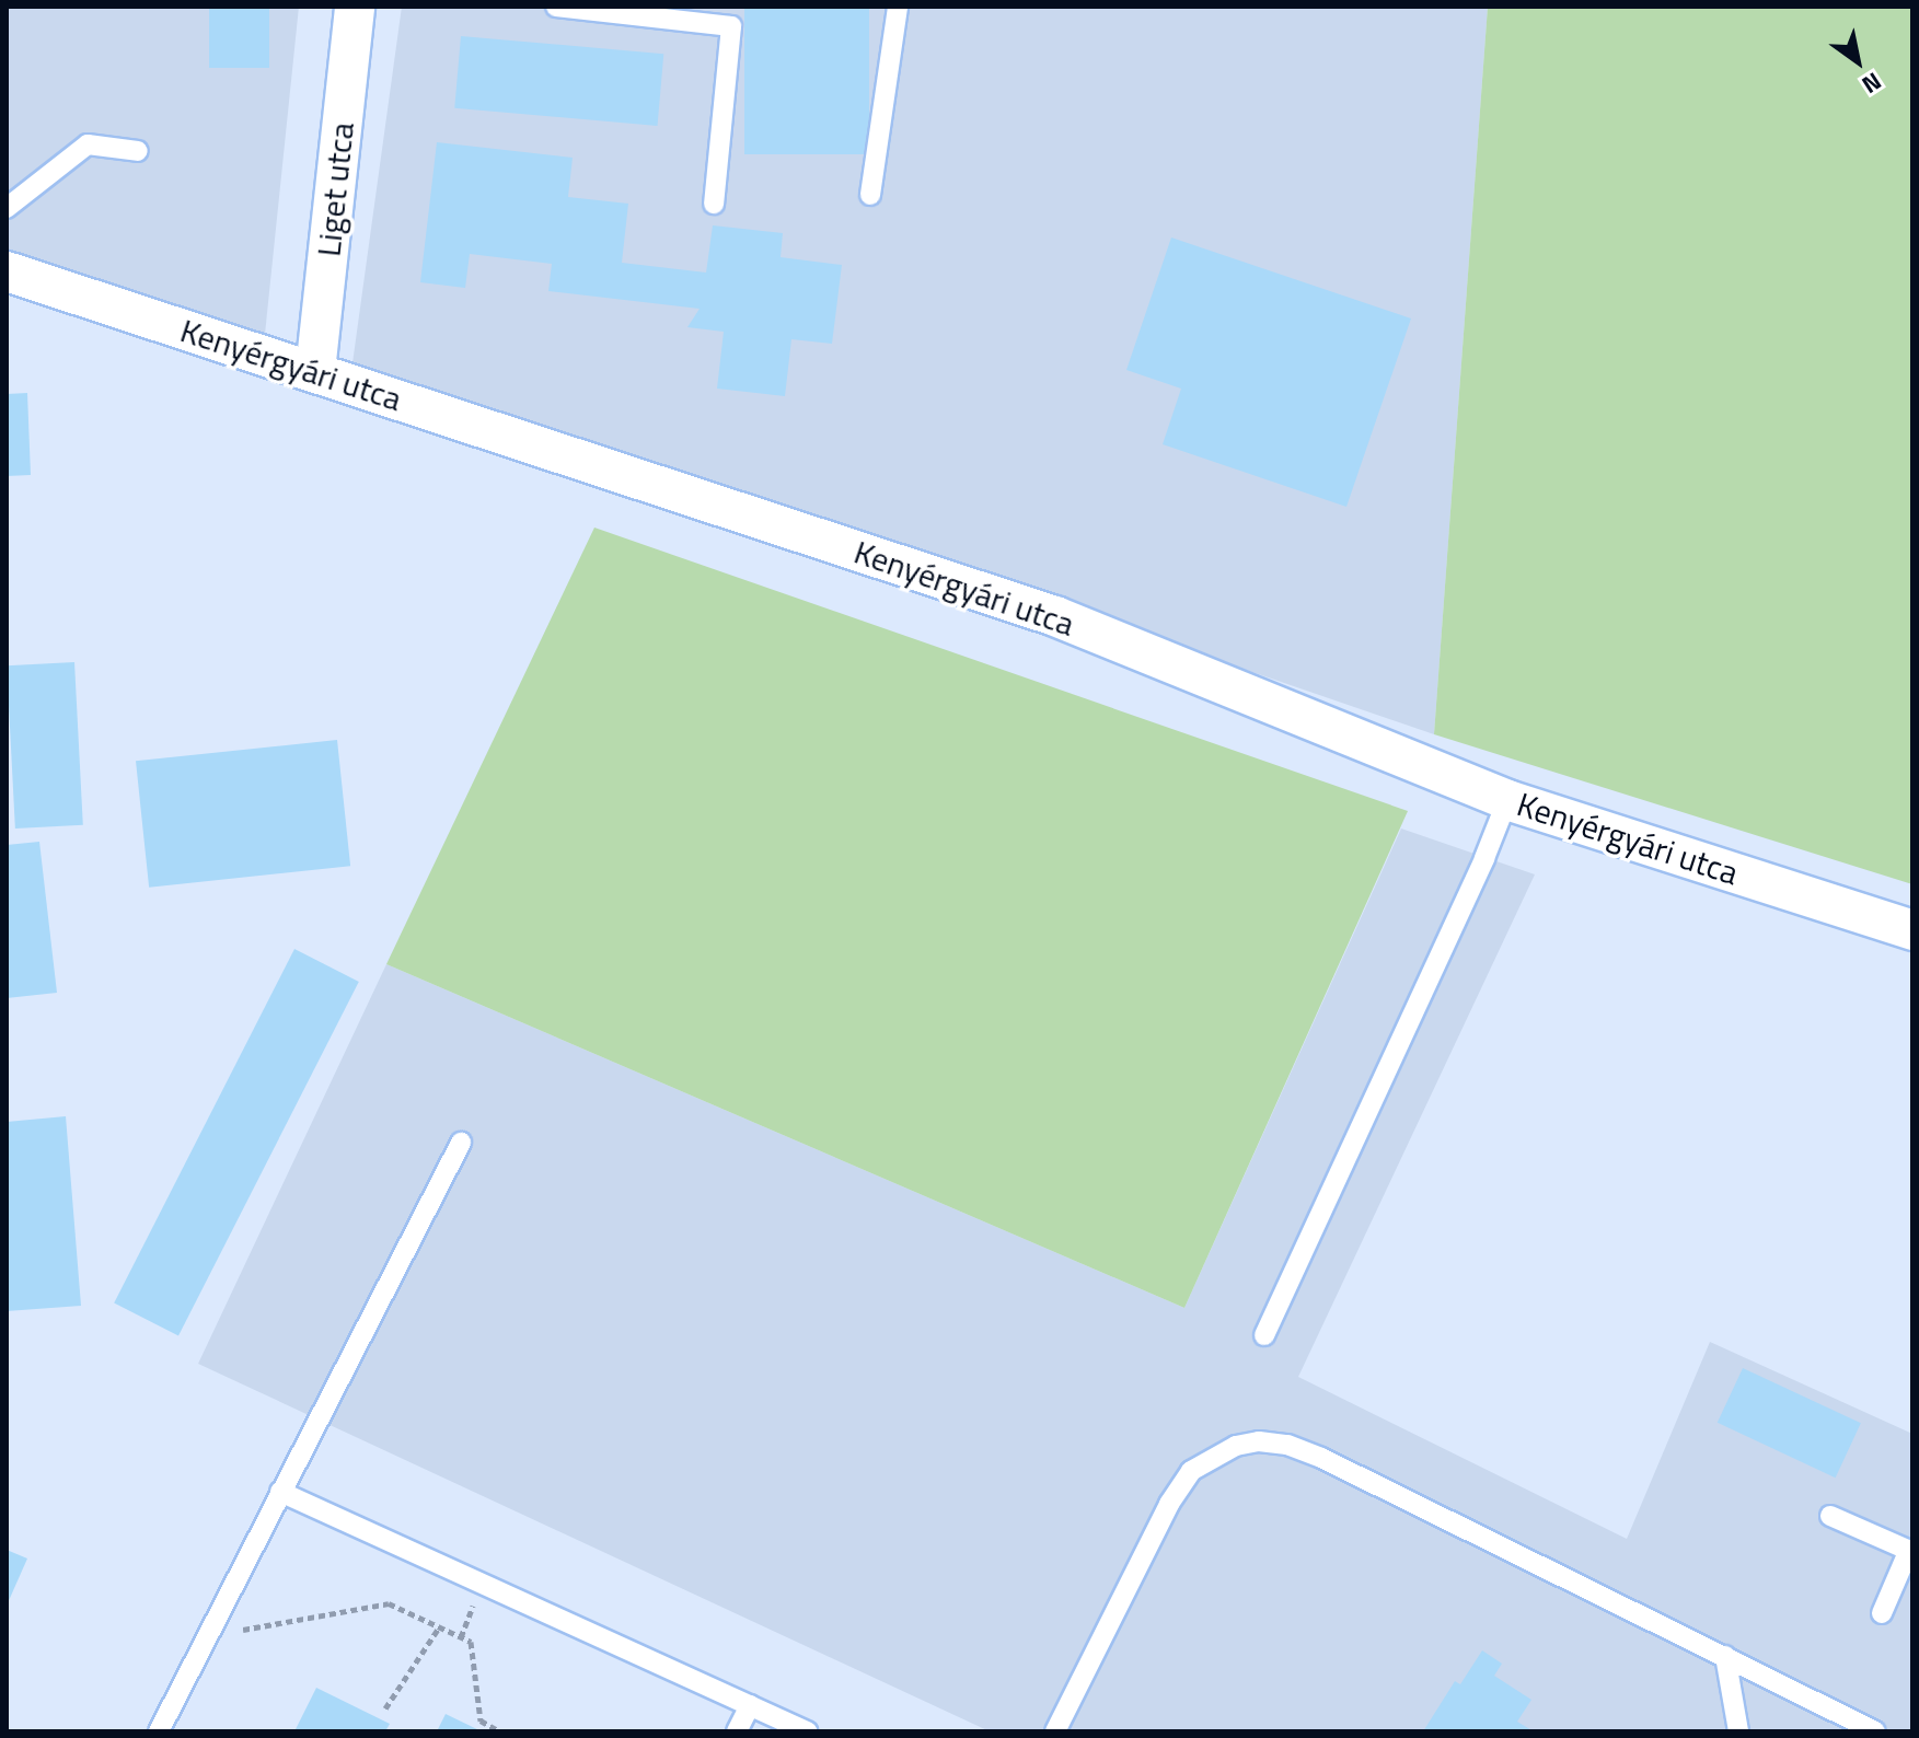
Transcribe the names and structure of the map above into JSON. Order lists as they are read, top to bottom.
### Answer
{
  "streets": {
    "street": ["Liget utca", "Kenyérgyári utca"]
  },
  "crossings": [
    ["Liget utca", "Kenyérgyári utca"]
  ],
  "north": "bottom right"
}
